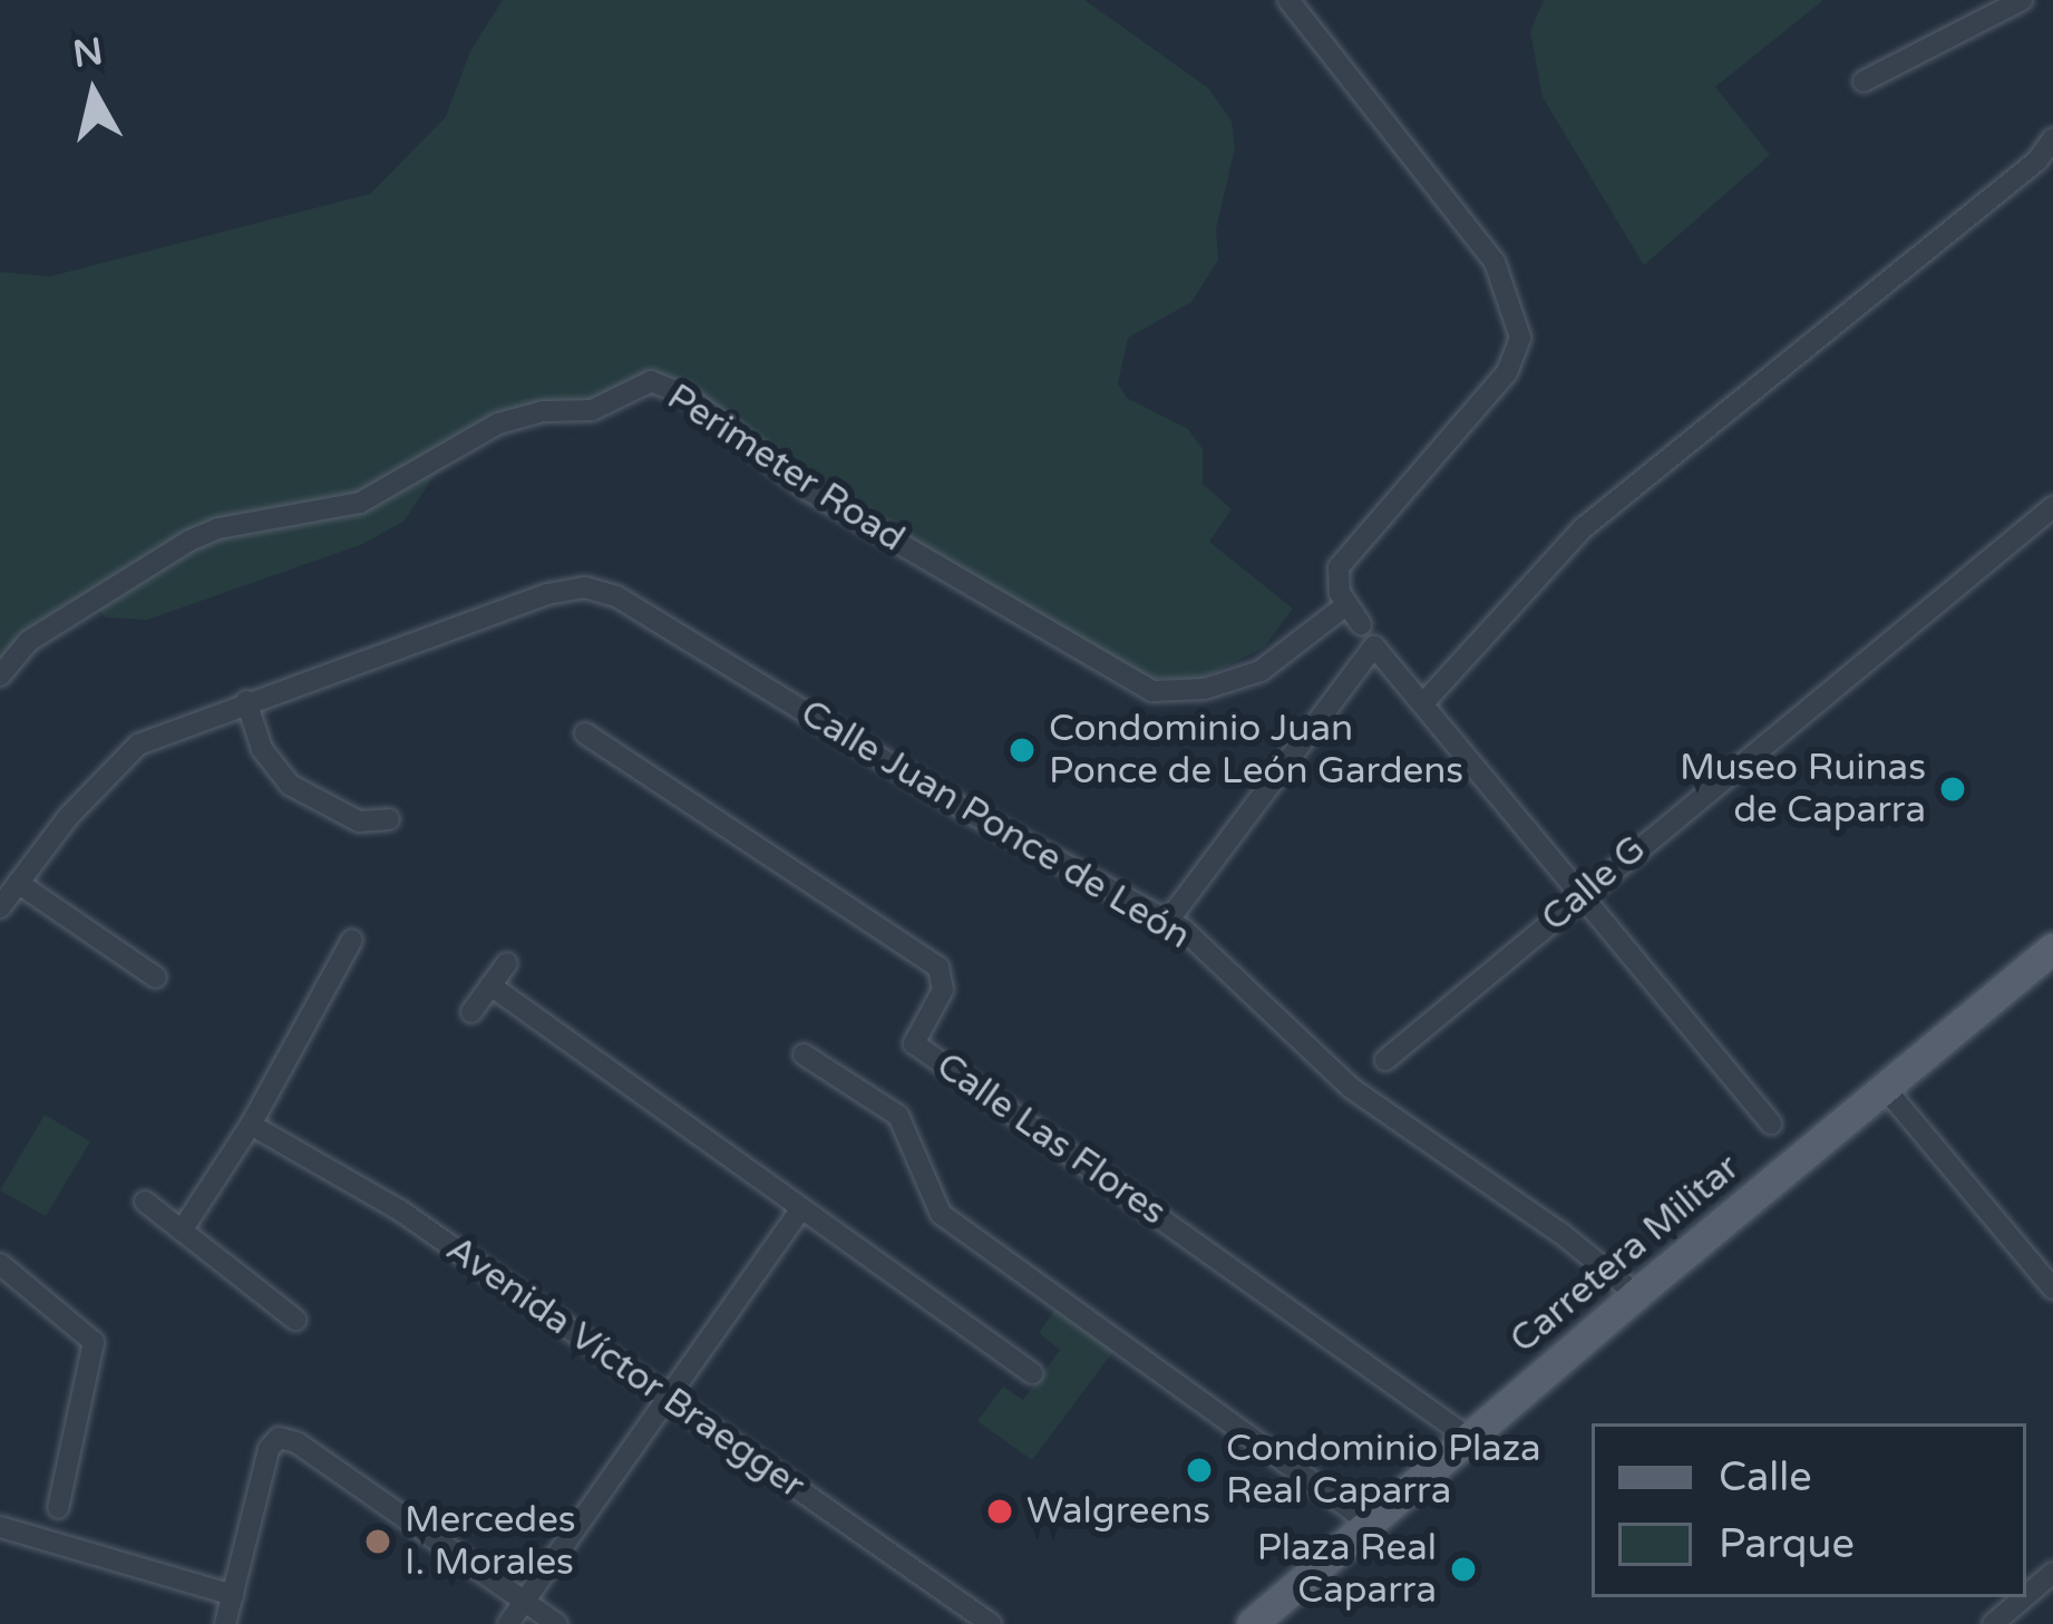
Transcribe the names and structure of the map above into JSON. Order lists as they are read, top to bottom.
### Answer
{
  "streets": {
    "main road": ["Carretera Militar"],
    "street": [
      "Perimeter Road",
      "Calle Juan Ponce de León",
      "Calle G",
      "Calle Las Flores",
      "Avenida Víctor Braegger"
    ]
  },
  "crossings": [
    ["Calle Juan Ponce de León", "Carretera Militar"],
    ["Calle Las Flores", "Carretera Militar"]
  ],
  "places": [
    "Condominio Juan Ponce de León Gardens",
    "Museo Ruinas de Caparra",
    "Condominio Plaza Real Caparra",
    "Walgreens",
    "Mercedes I. Morales",
    "Plaza Real Caparra"
  ],
  "legend": ["Calle", "Parque"],
  "north": "top"
}
